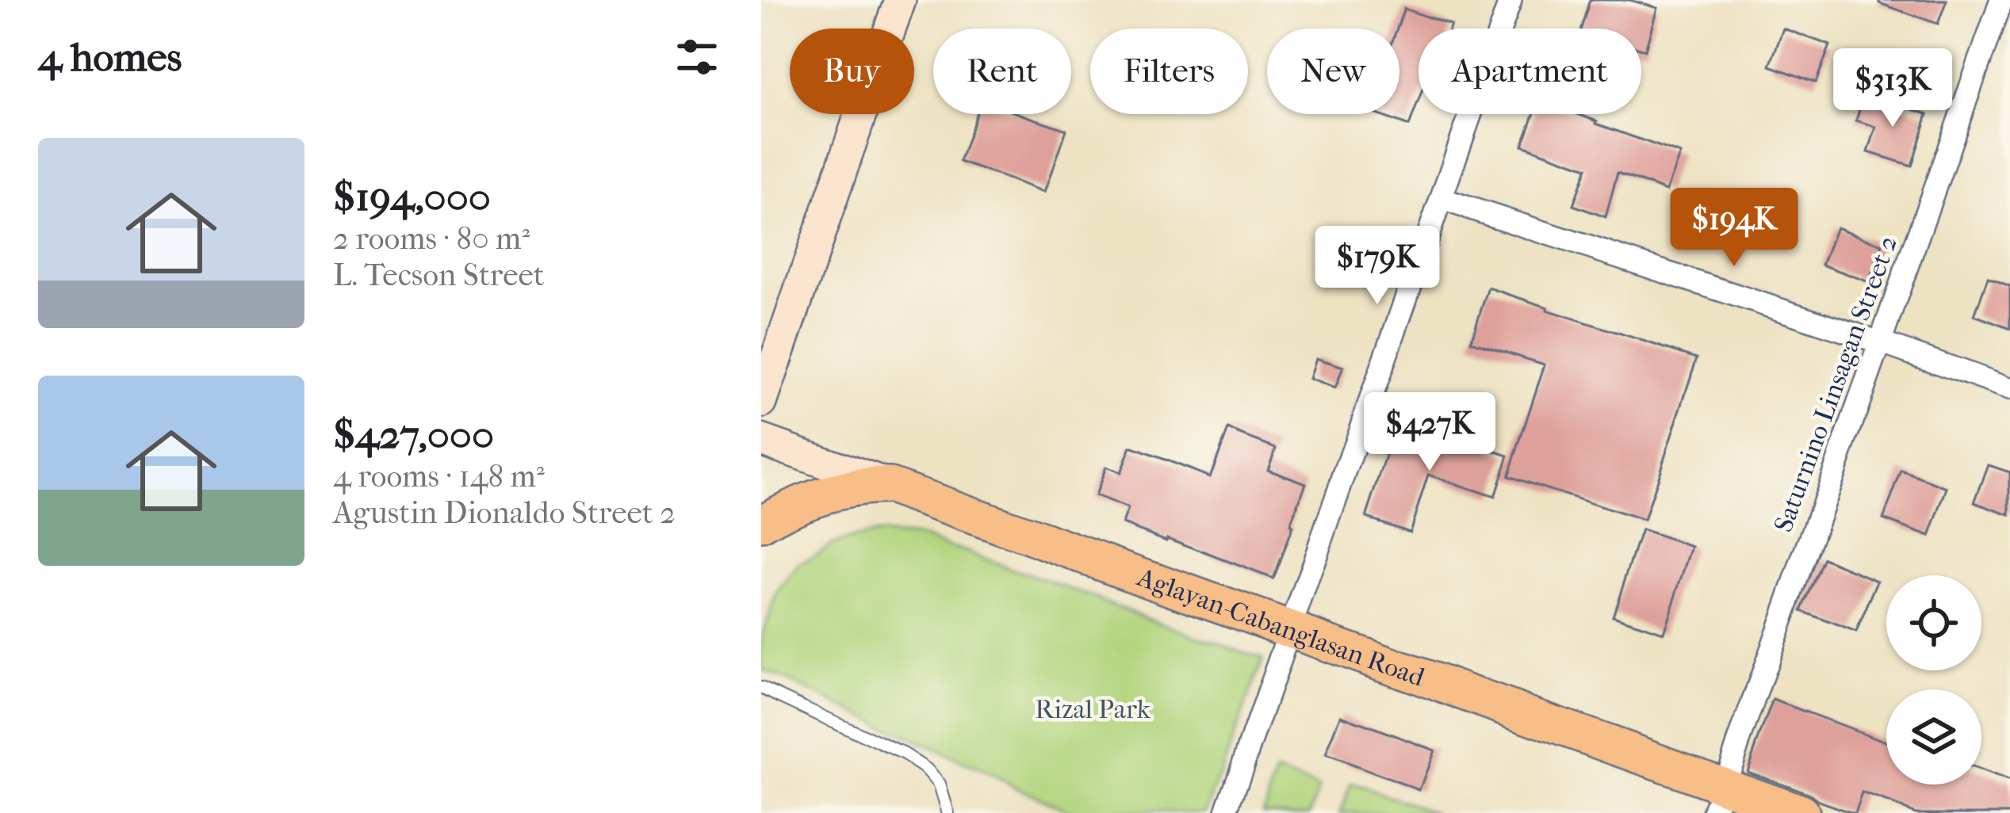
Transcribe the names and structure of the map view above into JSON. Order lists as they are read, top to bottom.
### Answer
{
  "streets": {
    "main road": ["Aglayan-Cabanglasan Road"],
    "street": ["Saturnino Linsagan Street 2"]
  },
  "crossings": [
    ["Saturnino Linsagan Street 2", "Aglayan-Cabanglasan Road"]
  ],
  "parks": ["Rizal Park"],
  "page": {
    "heading": "4 homes",
    "chip": [
      "Buy",
      "Rent",
      "Filters",
      "New",
      "Apartment"
    ],
    "price": [
      "$313K",
      "$194K",
      "$179K",
      "$427K"
    ],
    "list": [
      {
        "name": "$194,000",
        "note": "2 rooms · 80 m² · L. Tecson Street"
      },
      {
        "name": "$427,000",
        "note": "4 rooms · 148 m² · Agustin Dionaldo Street 2"
      }
    ]
  }
}
